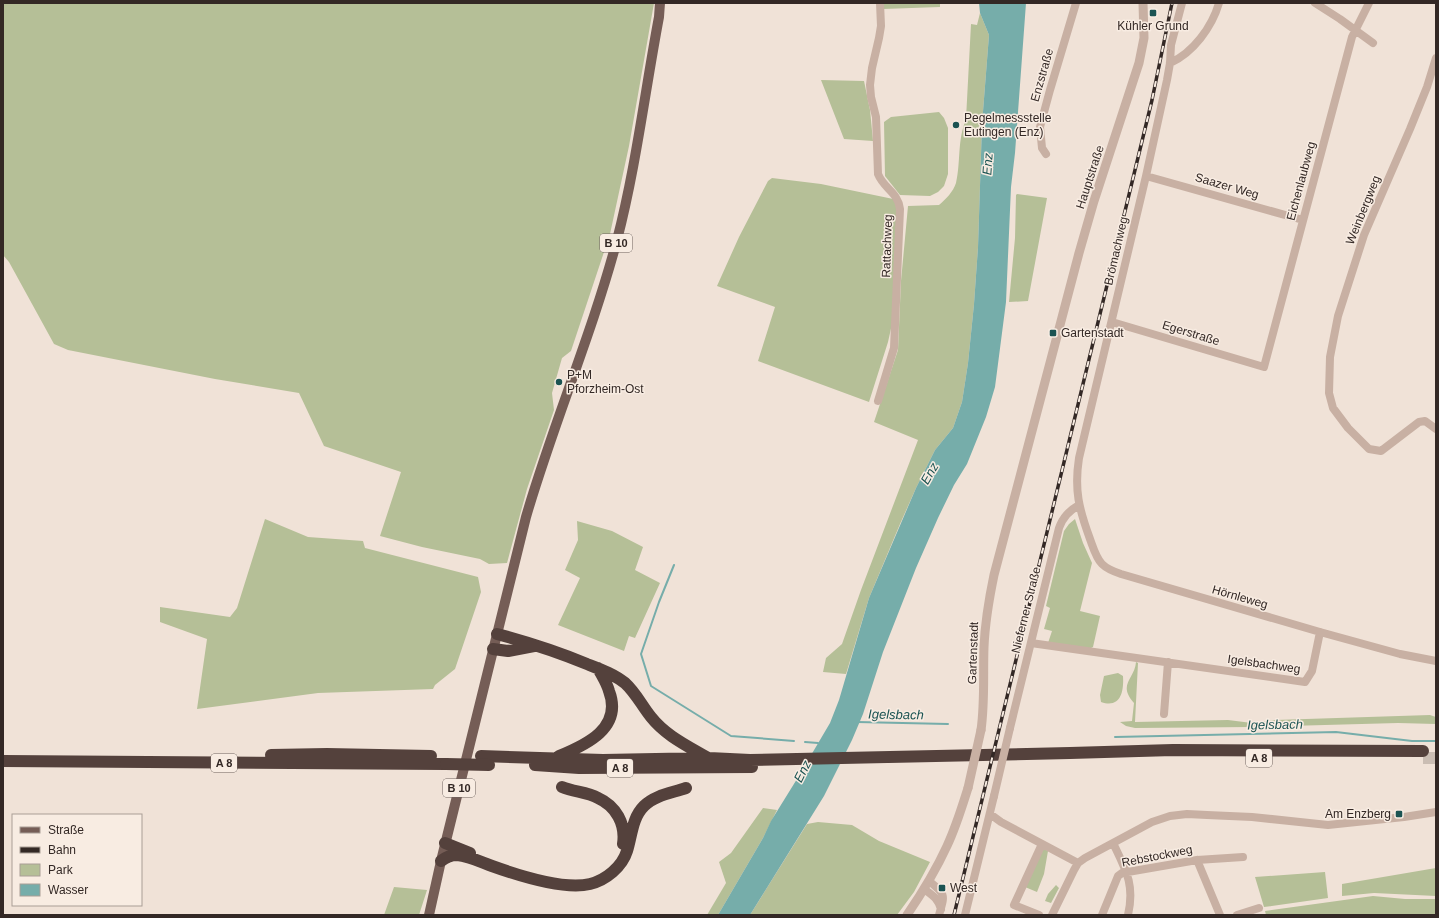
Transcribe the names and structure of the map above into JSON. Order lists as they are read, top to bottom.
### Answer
{
  "streets": {
    "highway": ["A 8"],
    "main road": ["B 10"],
    "street": [
      "Enzstraße",
      "Hauptstraße",
      "Eichenlaubweg",
      "Saazer Weg",
      "Weinbergweg",
      "Rattachweg",
      "Brömachweg",
      "Egerstraße",
      "Hörnleweg",
      "Nieferner Straße",
      "Gartenstadt",
      "Igelsbachweg",
      "Rebstockweg"
    ]
  },
  "crossings": [
    ["Hauptstraße", "Gartenstadt"],
    ["Eichenlaubweg", "Saazer Weg"],
    ["Eichenlaubweg", "Egerstraße"],
    ["Saazer Weg", "Brömachweg"],
    ["Brömachweg", "Egerstraße"],
    ["Brömachweg", "Hörnleweg"],
    ["Brömachweg", "Nieferner Straße"],
    ["Hörnleweg", "Nieferner Straße"],
    ["Hörnleweg", "Igelsbachweg"],
    ["Nieferner Straße", "Igelsbachweg"]
  ],
  "water": ["Enz", "Igelsbach"],
  "places": {
    "transit": [
      "Kühler Grund",
      "Gartenstadt",
      "Am Enzberg",
      "West"
    ],
    "other": ["Pegelmessstelle Eutingen (Enz)", "P+M Pforzheim-Ost"]
  },
  "legend": [
    "Straße",
    "Bahn",
    "Park",
    "Wasser"
  ]
}
